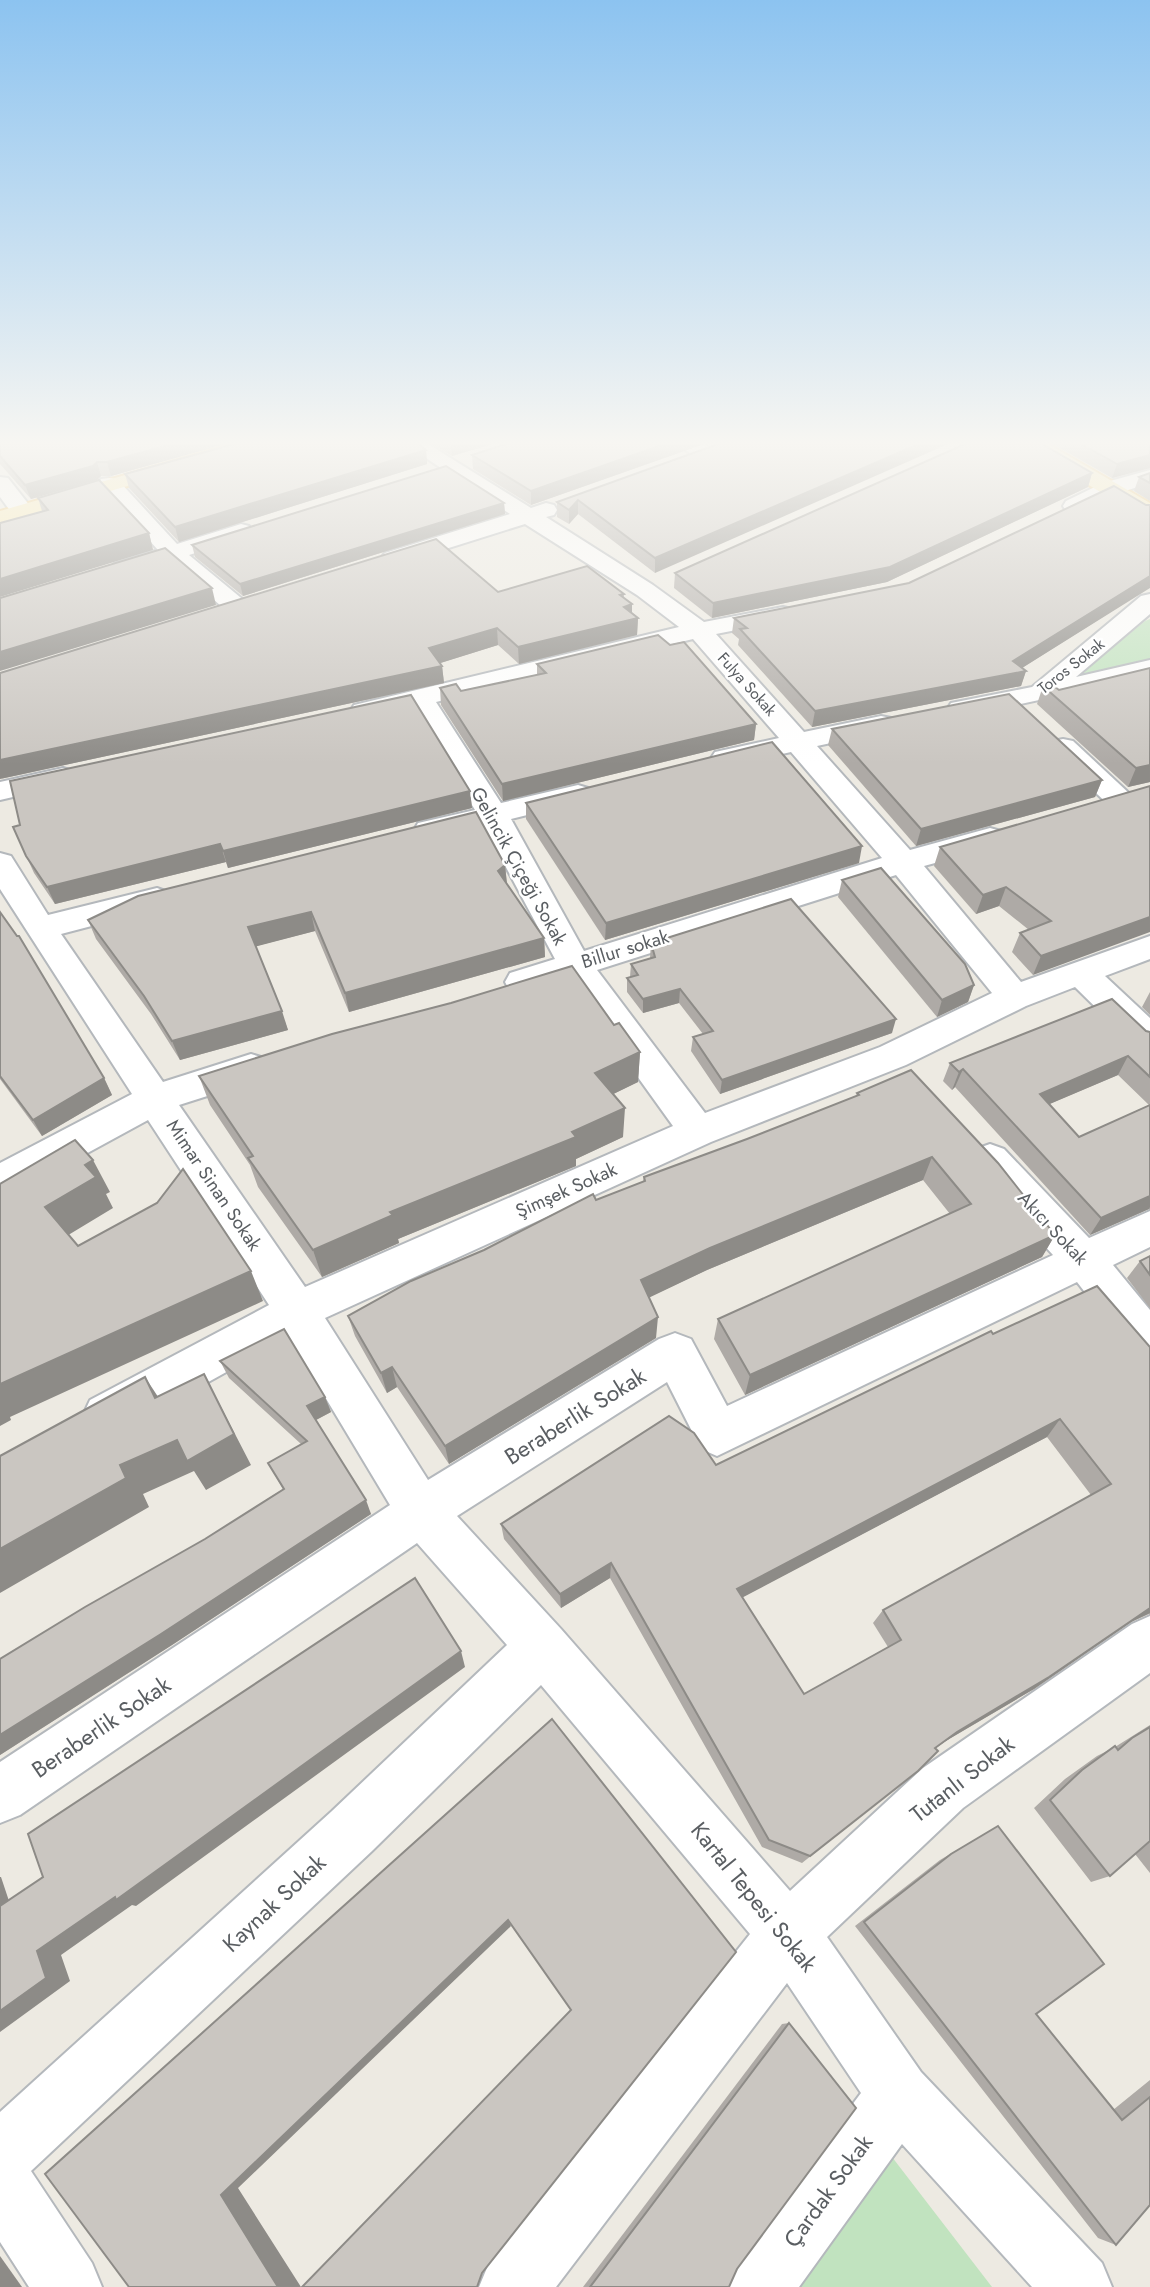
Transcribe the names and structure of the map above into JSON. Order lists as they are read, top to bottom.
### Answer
{
  "streets": {
    "street": [
      "Toros Sokak",
      "Fulya Sokak",
      "Gelincik Çiçeği Sokak",
      "Billur sokak",
      "Mimar Sinan Sokak",
      "Şimşek Sokak",
      "Akıcı Sokak",
      "Beraberlik Sokak",
      "Tutanlı Sokak",
      "Kartal Tepesi Sokak",
      "Kaynak Sokak",
      "Çardak Sokak"
    ]
  },
  "crossings": [
    ["Fulya Sokak", "Billur sokak"],
    ["Fulya Sokak", "Şimşek Sokak"],
    ["Gelincik Çiçeği Sokak", "Billur sokak"],
    ["Gelincik Çiçeği Sokak", "Şimşek Sokak"],
    ["Mimar Sinan Sokak", "Şimşek Sokak"],
    ["Mimar Sinan Sokak", "Beraberlik Sokak"],
    ["Mimar Sinan Sokak", "Kartal Tepesi Sokak"],
    ["Akıcı Sokak", "Beraberlik Sokak"],
    ["Beraberlik Sokak", "Kartal Tepesi Sokak"],
    ["Tutanlı Sokak", "Kartal Tepesi Sokak"],
    ["Kartal Tepesi Sokak", "Kaynak Sokak"],
    ["Kartal Tepesi Sokak", "Çardak Sokak"]
  ]
}
